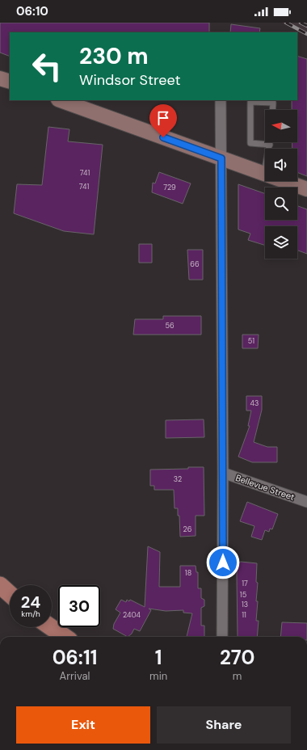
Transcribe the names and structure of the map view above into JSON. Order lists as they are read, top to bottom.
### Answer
{
  "streets": {
    "street": ["Bellevue Street"]
  },
  "house_numbers": [
    "741",
    "741",
    "729",
    "66",
    "56",
    "51",
    "43",
    "32",
    "26",
    "18",
    "17",
    "15",
    "13",
    "2404",
    "11"
  ],
  "north": "left",
  "page": {
    "status": "06:10",
    "turn": ["230 m", "Windsor Street"],
    "speed": "24 km/h",
    "limit": "30",
    "eta": [
      "06:11",
      "Arrival",
      "1",
      "min",
      "270",
      "m"
    ],
    "buttons": ["Exit", "Share"]
  }
}
